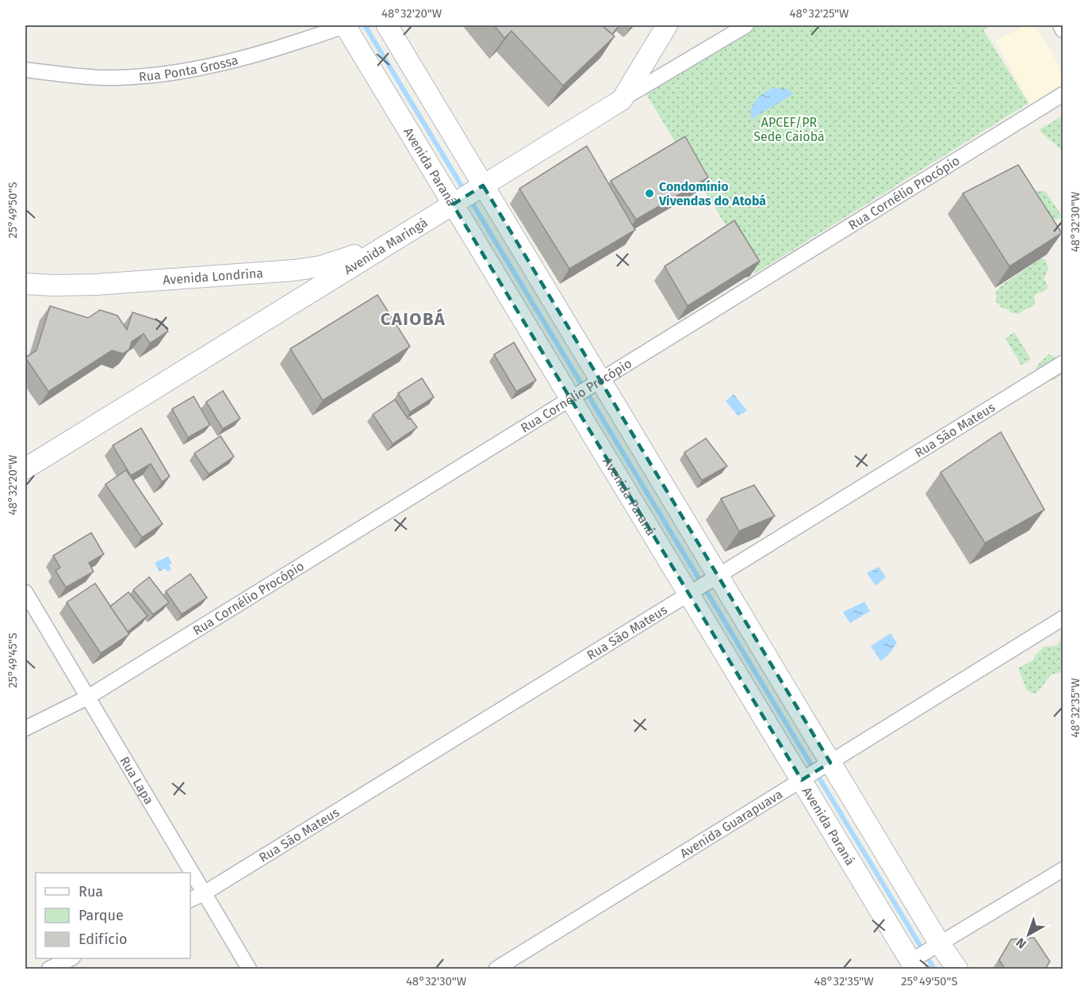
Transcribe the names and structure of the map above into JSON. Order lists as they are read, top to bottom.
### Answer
{
  "streets": {
    "street": [
      "Rua Ponta Grossa",
      "Avenida Paraná",
      "Rua Cornélio Procópio",
      "Avenida Maringá",
      "Avenida Londrina",
      "Rua São Mateus",
      "Rua Lapa",
      "Avenida Guarapuava"
    ]
  },
  "crossings": [
    ["Rua Ponta Grossa", "Avenida Paraná"],
    ["Avenida Paraná", "Rua Cornélio Procópio"],
    ["Avenida Paraná", "Avenida Maringá"],
    ["Avenida Paraná", "Rua São Mateus"],
    ["Avenida Paraná", "Avenida Guarapuava"],
    ["Rua Cornélio Procópio", "Rua Lapa"],
    ["Avenida Maringá", "Avenida Londrina"],
    ["Rua São Mateus", "Rua Lapa"]
  ],
  "districts": ["CAIOBÁ"],
  "parks": ["APCEF/PR Sede Caiobá"],
  "places": ["Condomínio Vivendas do Atobá"],
  "legend": ["Rua", "Parque", "Edifício"],
  "north": "bottom left",
  "coordinates": [
    "48°32'20\"W",
    "48°32'25\"W",
    "25°49'50\"S",
    "48°32'30\"W",
    "25°49'45\"S",
    "48°32'35\"W"
  ]
}
